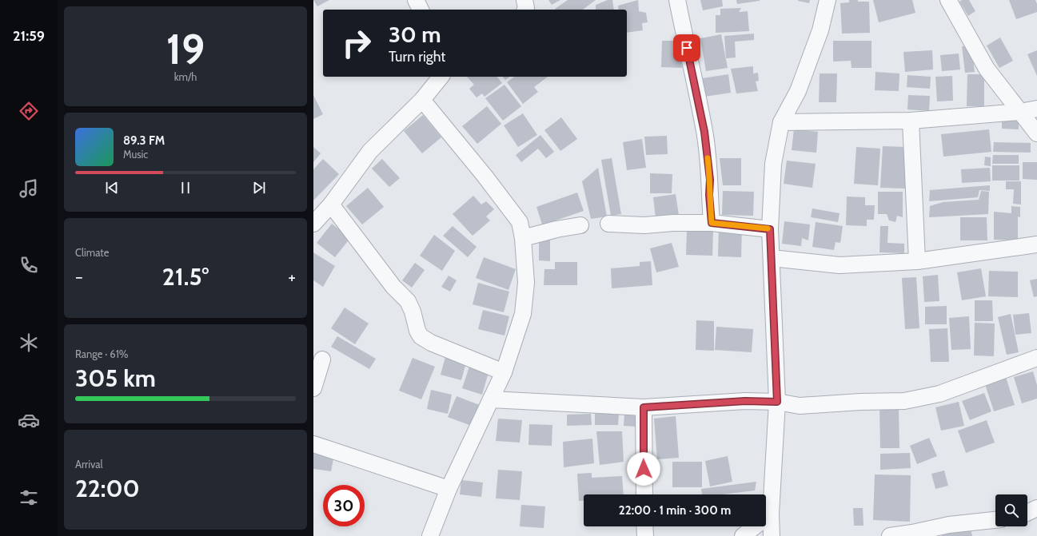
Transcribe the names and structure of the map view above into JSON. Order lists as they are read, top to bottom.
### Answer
{
  "page": {
    "tabs": "21:59",
    "tile": [
      ["19", "km/h"],
      "Climate",
      ["Range · 61%", "305 km"],
      ["Arrival", "22:00"]
    ],
    "turn": ["30 m", "Turn right"],
    "song": ["89.3 FM", "Music"],
    "heat": ["−", "21.5°", "+"],
    "limit": "30",
    "trip": "22:00 · 1 min · 300 m"
  }
}
